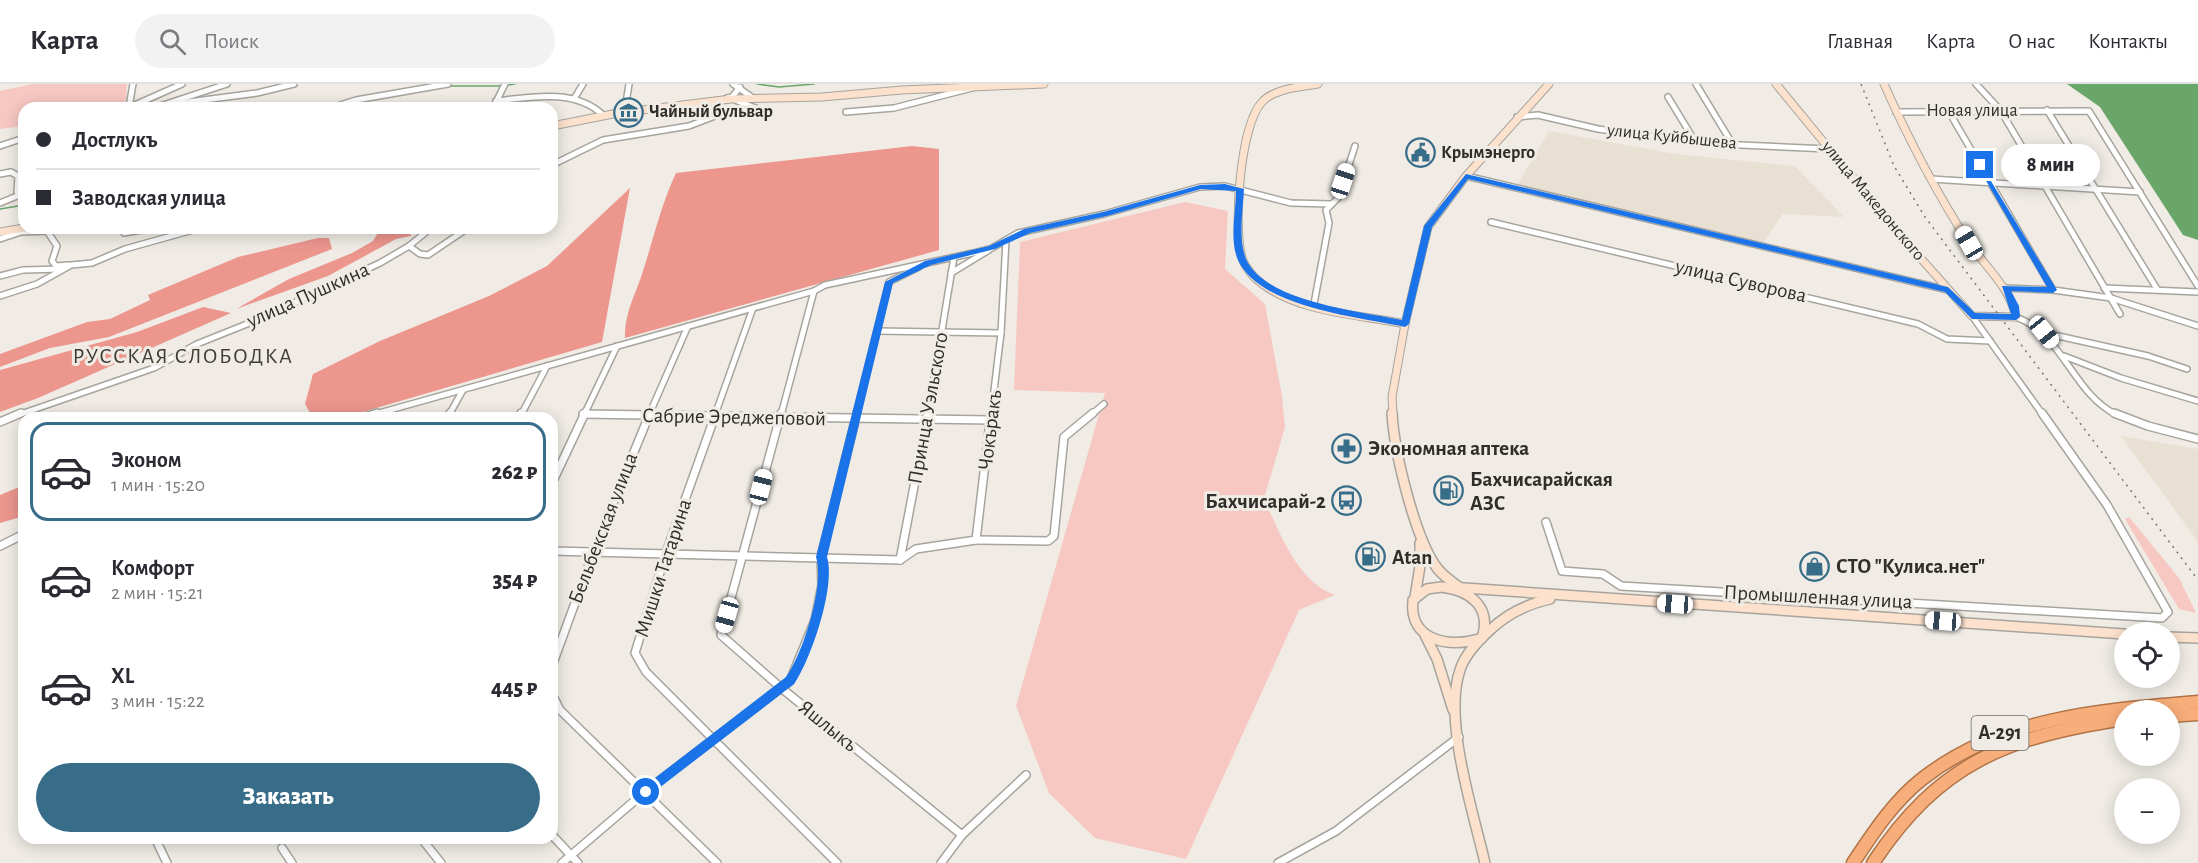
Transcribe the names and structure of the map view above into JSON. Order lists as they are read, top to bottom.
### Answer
{
  "streets": {
    "highway": ["А-291"],
    "main road": ["улица Македонского"],
    "street": [
      "Новая улица",
      "улица Куйбышева",
      "улица Суворова",
      "улица Пушкина",
      "Принца Уэльского",
      "Сабрие Эреджеповой",
      "Чокъракъ",
      "Бельбекская улица",
      "Мишки Татарина",
      "Промышленная улица",
      "Яшлыкъ"
    ]
  },
  "crossings": [
    ["улица Куйбышева", "улица Македонского"],
    ["улица Македонского", "Промышленная улица"],
    ["улица Суворова", "Промышленная улица"],
    ["Принца Уэльского", "Сабрие Эреджеповой"],
    ["Сабрие Эреджеповой", "Чокъракъ"],
    ["Сабрие Эреджеповой", "Бельбекская улица"],
    ["Сабрие Эреджеповой", "Мишки Татарина"],
    ["Сабрие Эреджеповой", "Яшлыкъ"]
  ],
  "districts": ["РУССКАЯ СЛОБОДКА"],
  "places": {
    "museum": ["Чайный бульвар"],
    "public building": ["Крымэнерго"],
    "pharmacy": ["Экономная аптека"],
    "fuel station": ["Бахчисарайская АЗС", "Atan"],
    "bus stop": ["Бахчисарай-2"],
    "shop": ["СТО \"Кулиса.нет\""]
  },
  "page": {
    "header": "Карта",
    "search": "Поиск",
    "nav": [
      "Главная",
      "Карта",
      "О нас",
      "Контакты"
    ],
    "banner": ["Достлукъ", "Заводская улица"],
    "bubble": "8 мин",
    "list": [
      {
        "name": "Эконом",
        "note": "1 мин · 15:20",
        "value": "262 ₽"
      },
      {
        "name": "Комфорт",
        "note": "2 мин · 15:21",
        "value": "354 ₽"
      },
      {
        "name": "XL",
        "note": "3 мин · 15:22",
        "value": "445 ₽"
      }
    ],
    "map_buttons": ["+", "−"],
    "buttons": "Заказать"
  }
}
